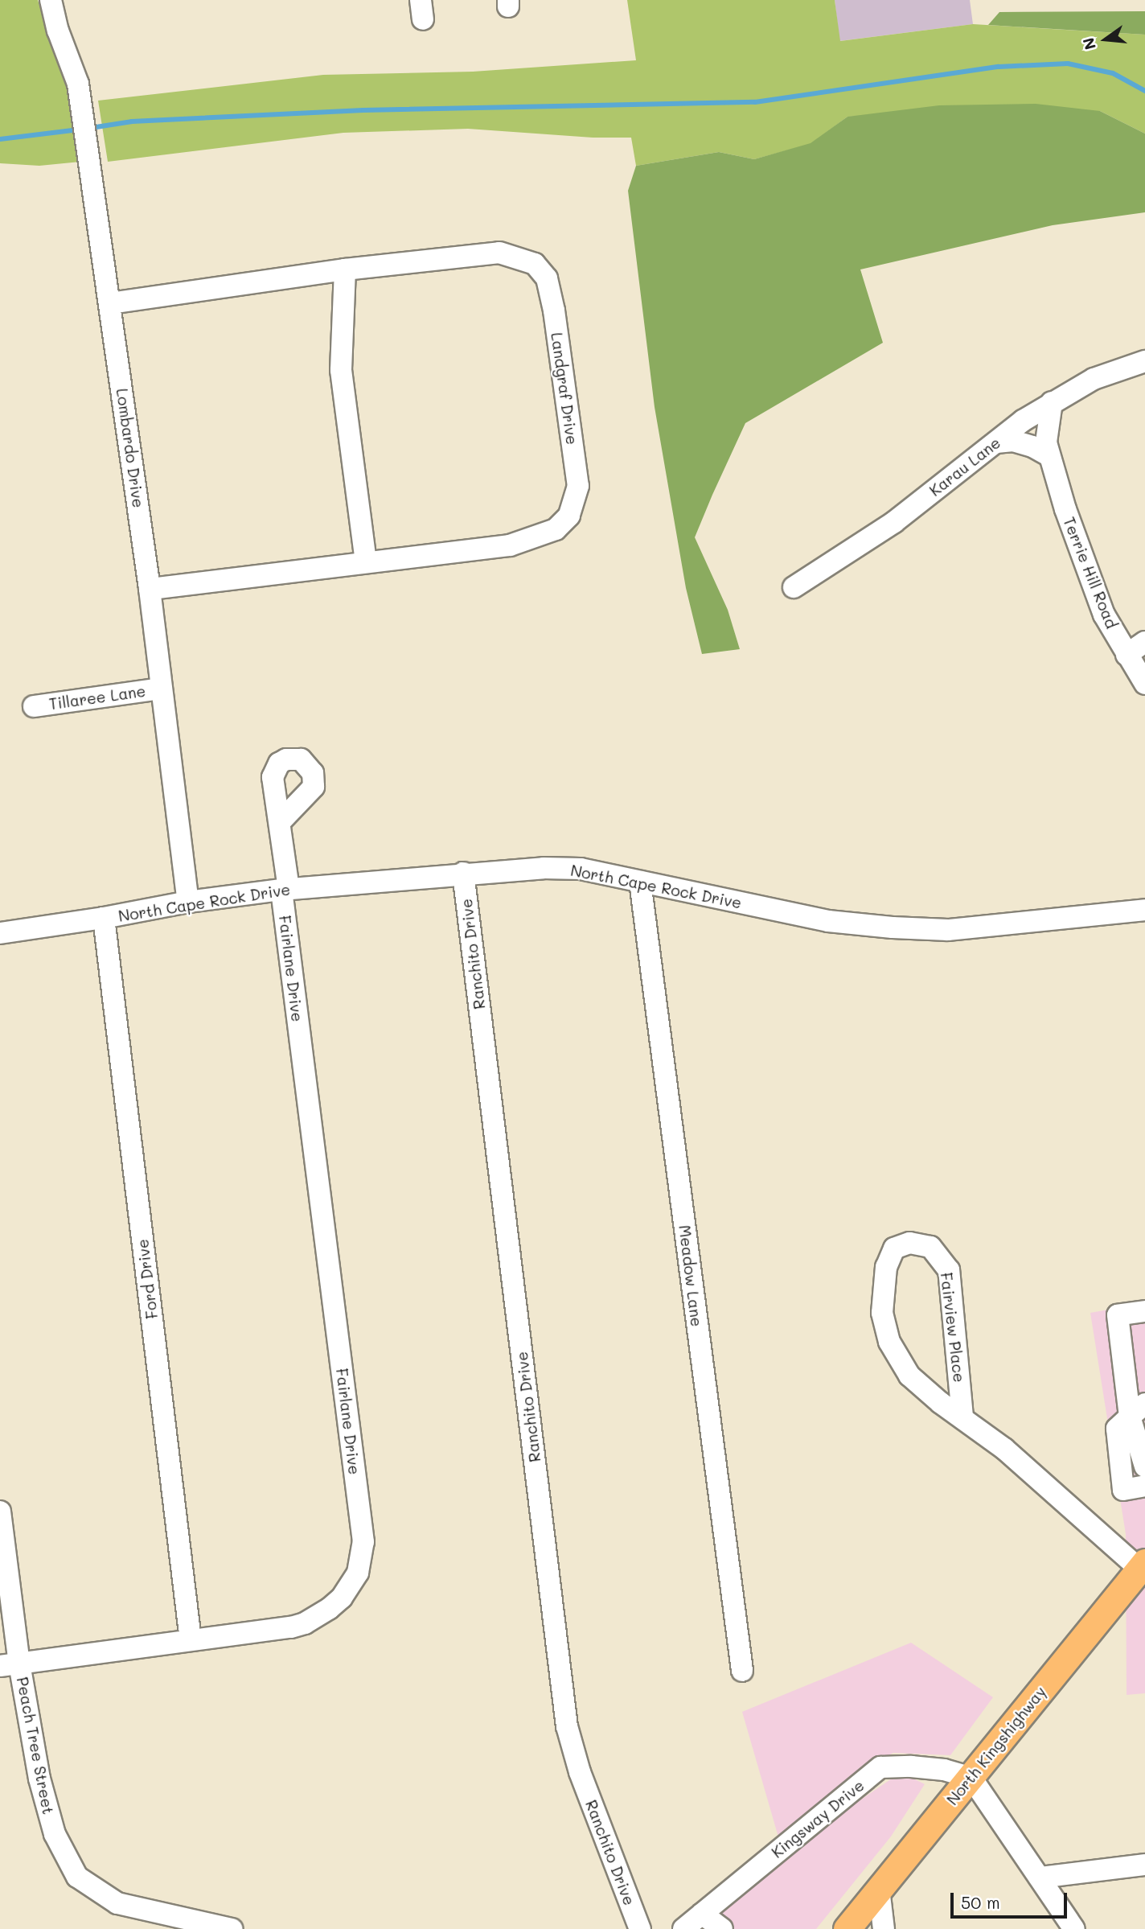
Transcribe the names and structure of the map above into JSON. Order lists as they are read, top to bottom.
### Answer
{
  "streets": {
    "main road": ["North Kingshighway"],
    "street": [
      "Landgraf Drive",
      "Lombardo Drive",
      "Karau Lane",
      "Terrie Hill Road",
      "Tillaree Lane",
      "North Cape Rock Drive",
      "Ranchito Drive",
      "Fairlane Drive",
      "Meadow Lane",
      "Ford Drive",
      "Fairview Place",
      "Peach Tree Street",
      "Kingsway Drive"
    ]
  },
  "crossings": [
    ["Landgraf Drive", "Lombardo Drive"],
    ["Lombardo Drive", "Tillaree Lane"],
    ["Lombardo Drive", "North Cape Rock Drive"],
    ["Karau Lane", "Terrie Hill Road"],
    ["North Cape Rock Drive", "Ranchito Drive"],
    ["North Cape Rock Drive", "Fairlane Drive"],
    ["North Cape Rock Drive", "Meadow Lane"],
    ["North Cape Rock Drive", "Ford Drive"],
    ["Fairlane Drive", "Ford Drive"],
    ["Fairlane Drive", "Peach Tree Street"],
    ["Fairview Place", "North Kingshighway"],
    ["North Kingshighway", "Kingsway Drive"]
  ],
  "scale_bar": "50 m",
  "north": "left"
}
